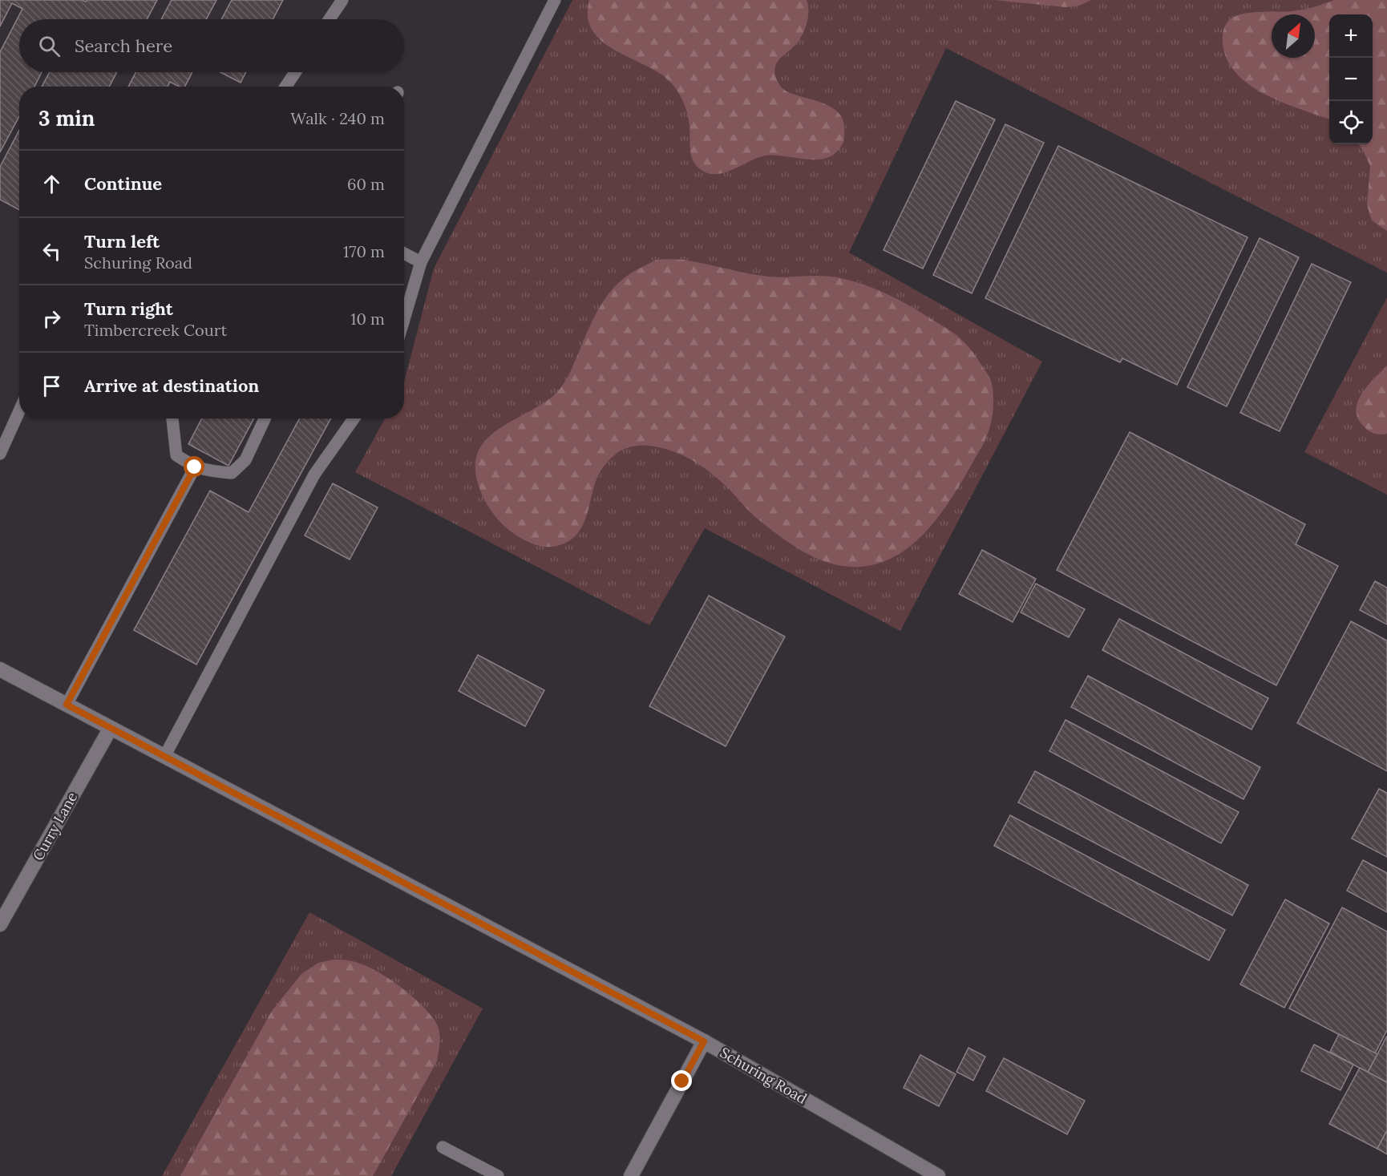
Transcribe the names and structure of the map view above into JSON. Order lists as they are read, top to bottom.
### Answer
{
  "streets": {
    "street": ["Curry Lane", "Schuring Road"]
  },
  "crossings": [
    ["Curry Lane", "Schuring Road"]
  ],
  "north": "top right",
  "page": {
    "map_buttons": ["+", "−"],
    "search": "Search here",
    "heading": ["3 min", "Walk · 240 m"],
    "list": [
      ["Continue", "60 m"],
      ["Turn left", "Schuring Road", "170 m"],
      ["Turn right", "Timbercreek Court", "10 m"],
      "Arrive at destination"
    ]
  }
}
